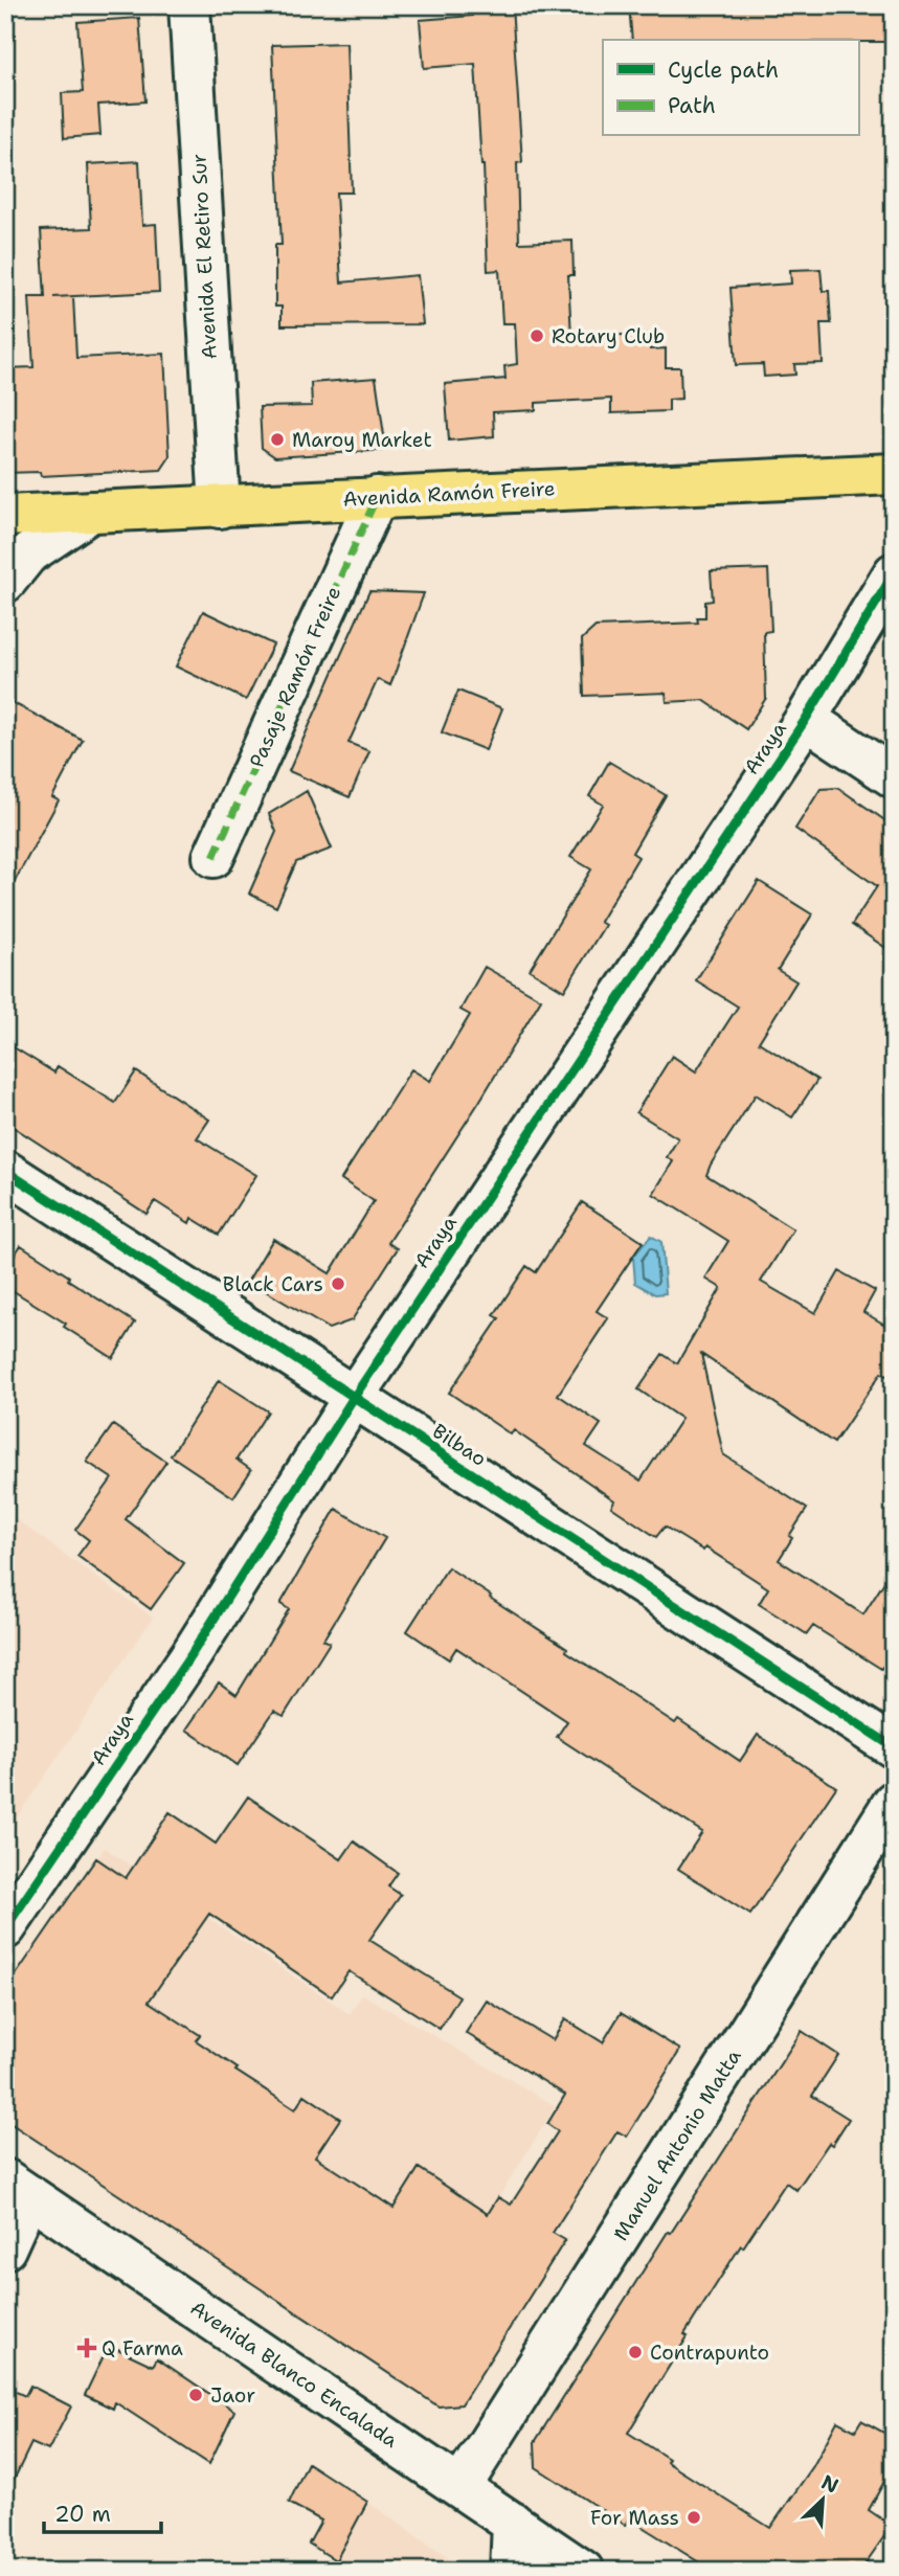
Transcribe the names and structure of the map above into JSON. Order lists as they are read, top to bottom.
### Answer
{
  "streets": {
    "main road": ["Avenida Ramón Freire"],
    "street": [
      "Avenida El Retiro Sur",
      "Pasaje Ramón Freire",
      "Araya",
      "Bilbao",
      "Manuel Antonio Matta",
      "Avenida Blanco Encalada"
    ]
  },
  "crossings": [
    ["Avenida El Retiro Sur", "Avenida Ramón Freire"],
    ["Avenida Ramón Freire", "Pasaje Ramón Freire"],
    ["Araya", "Bilbao"],
    ["Manuel Antonio Matta", "Avenida Blanco Encalada"]
  ],
  "places": {
    "other": [
      "Rotary Club",
      "Maroy Market",
      "Black Cars",
      "Contrapunto",
      "Jaor",
      "For Mass"
    ],
    "health": ["Q Farma"]
  },
  "legend": ["Cycle path", "Path"],
  "scale_bar": "20 m",
  "north": "top right"
}
